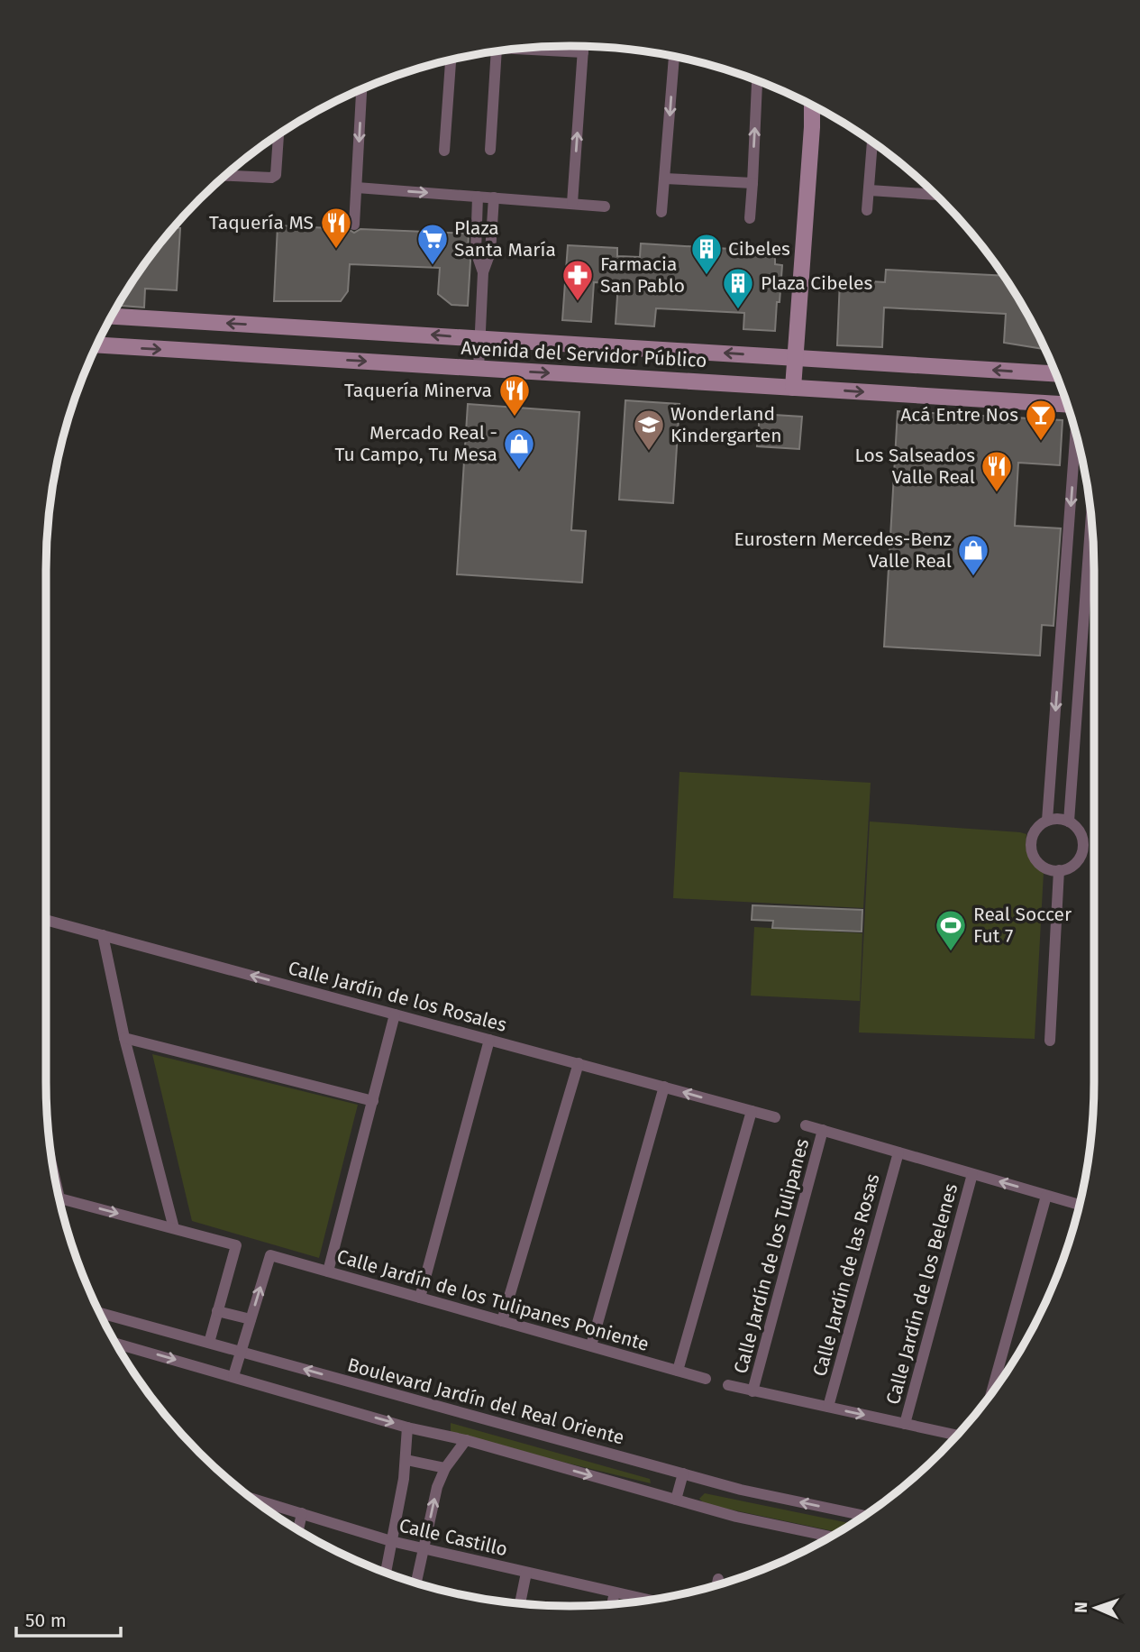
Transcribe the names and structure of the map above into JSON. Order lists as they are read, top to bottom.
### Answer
{
  "streets": {
    "street": [
      "Avenida del Servidor Público",
      "Calle Jardín de los Rosales",
      "Calle Jardín de los Tulipanes",
      "Calle Jardín de las Rosas",
      "Calle Jardín de los Belenes",
      "Calle Jardín de los Tulipanes Poniente",
      "Boulevard Jardín del Real Oriente",
      "Calle Castillo"
    ]
  },
  "places": {
    "restaurant": ["Taquería MS", "Taquería Minerva", "Los Salseados Valle Real"],
    "supermarket": ["Plaza Santa María"],
    "building": ["Cibeles", "Plaza Cibeles"],
    "pharmacy": ["Farmacia San Pablo"],
    "bar": ["Acá Entre Nos"],
    "school or university": ["Wonderland Kindergarten"],
    "shop": ["Mercado Real - Tu Campo, Tu Mesa", "Eurostern Mercedes-Benz Valle Real"],
    "sports": ["Real Soccer Fut 7"]
  },
  "scale_bar": "50 m",
  "north": "left"
}
